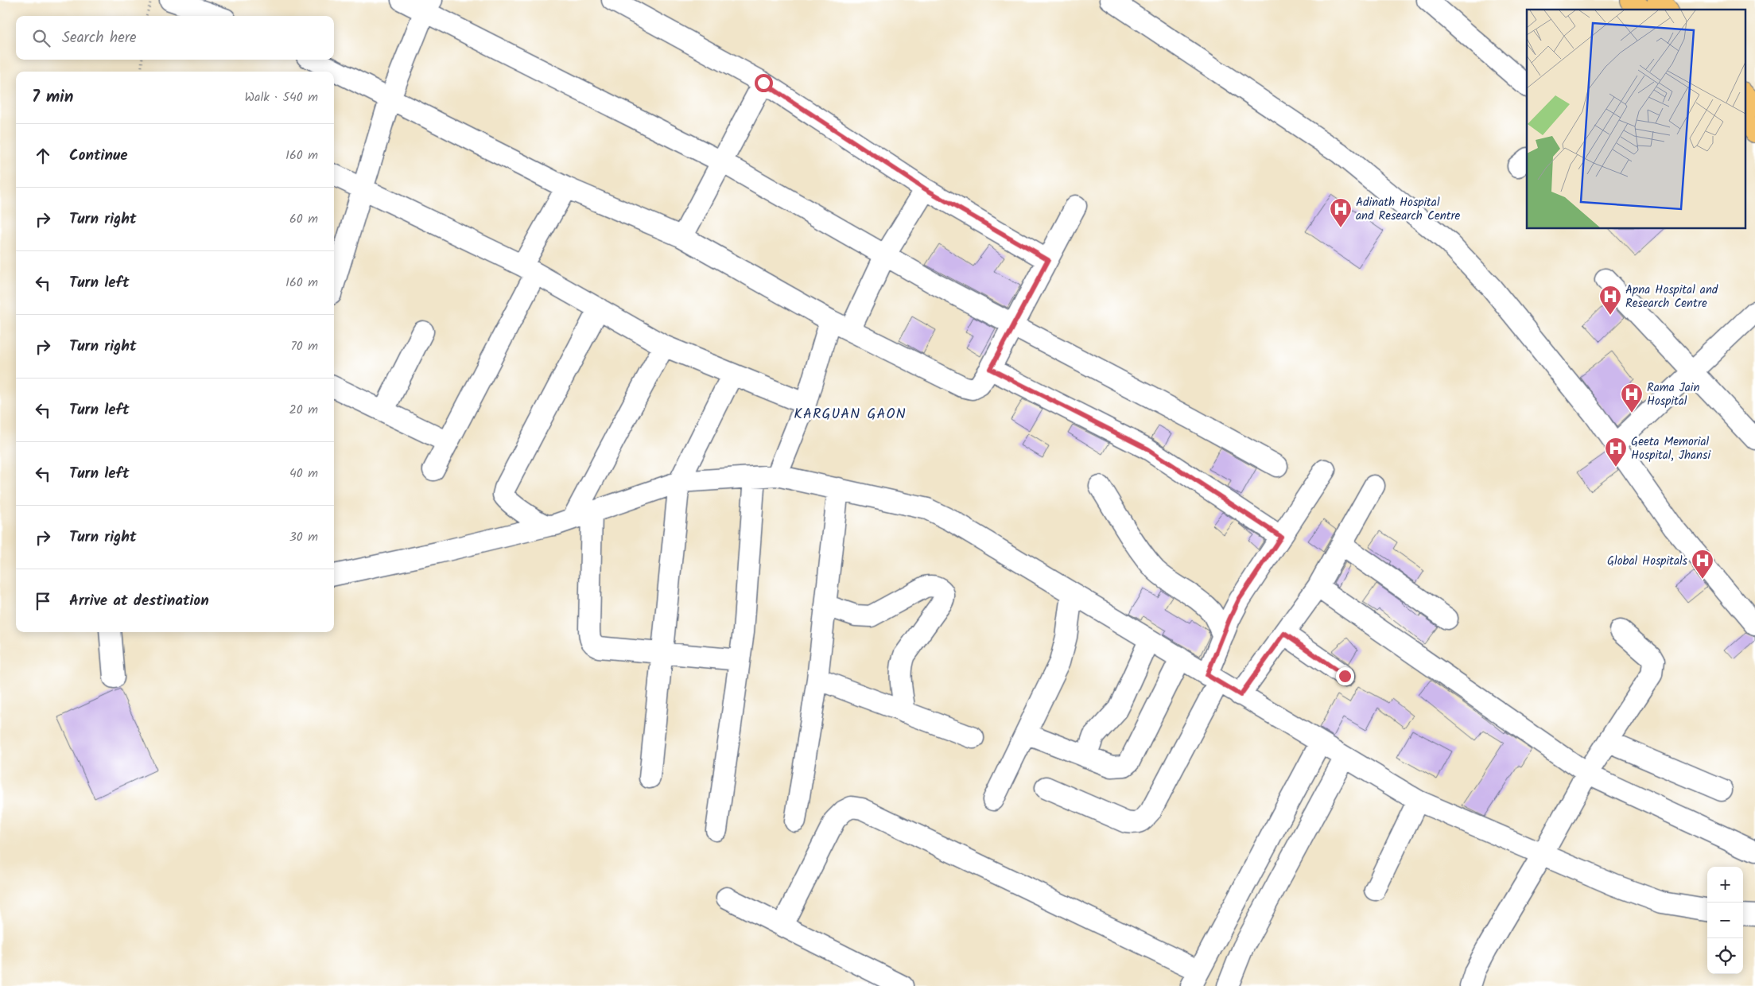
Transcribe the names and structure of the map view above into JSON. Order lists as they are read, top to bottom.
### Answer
{
  "districts": ["KARGUAN GAON"],
  "places": {
    "hospital": [
      "Adinath Hospital and Research Centre",
      "Apna Hospital and Research Centre",
      "Rama Jain Hospital",
      "Geeta Memorial Hospital, Jhansi",
      "Global Hospitals"
    ]
  },
  "page": {
    "search": "Search here",
    "heading": ["7 min", "Walk · 540 m"],
    "list": [
      ["Continue", "160 m"],
      ["Turn right", "60 m"],
      ["Turn left", "160 m"],
      ["Turn right", "70 m"],
      ["Turn left", "20 m"],
      ["Turn left", "40 m"],
      ["Turn right", "30 m"],
      "Arrive at destination"
    ],
    "map_buttons": ["+", "−"]
  }
}
